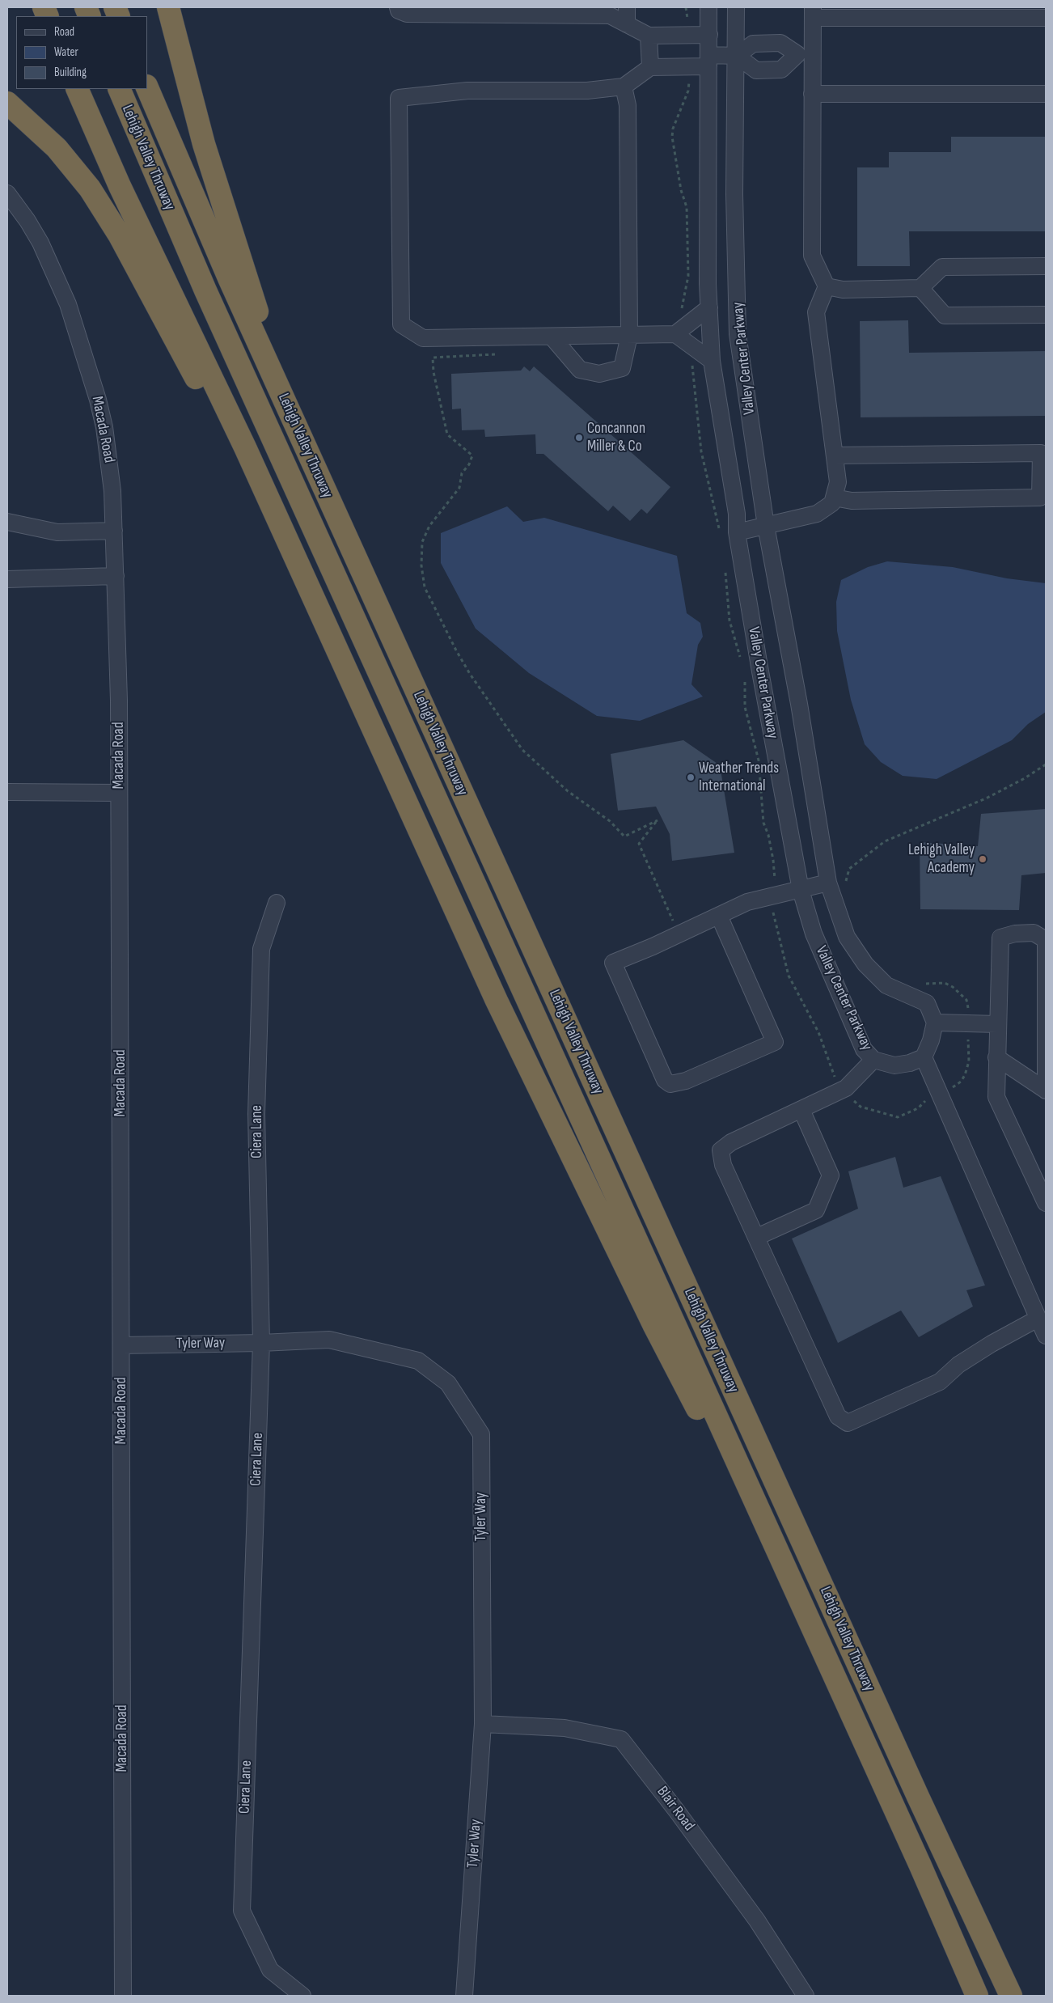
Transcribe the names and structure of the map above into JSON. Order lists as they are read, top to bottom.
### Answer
{
  "streets": {
    "highway": ["Lehigh Valley Thruway"],
    "street": [
      "Valley Center Parkway",
      "Macada Road",
      "Ciera Lane",
      "Tyler Way",
      "Blair Road"
    ]
  },
  "crossings": [
    ["Macada Road", "Tyler Way"],
    ["Ciera Lane", "Tyler Way"],
    ["Tyler Way", "Blair Road"]
  ],
  "places": ["Concannon Miller & Co", "Weather Trends International", "Lehigh Valley Academy"],
  "legend": ["Road", "Water", "Building"]
}
